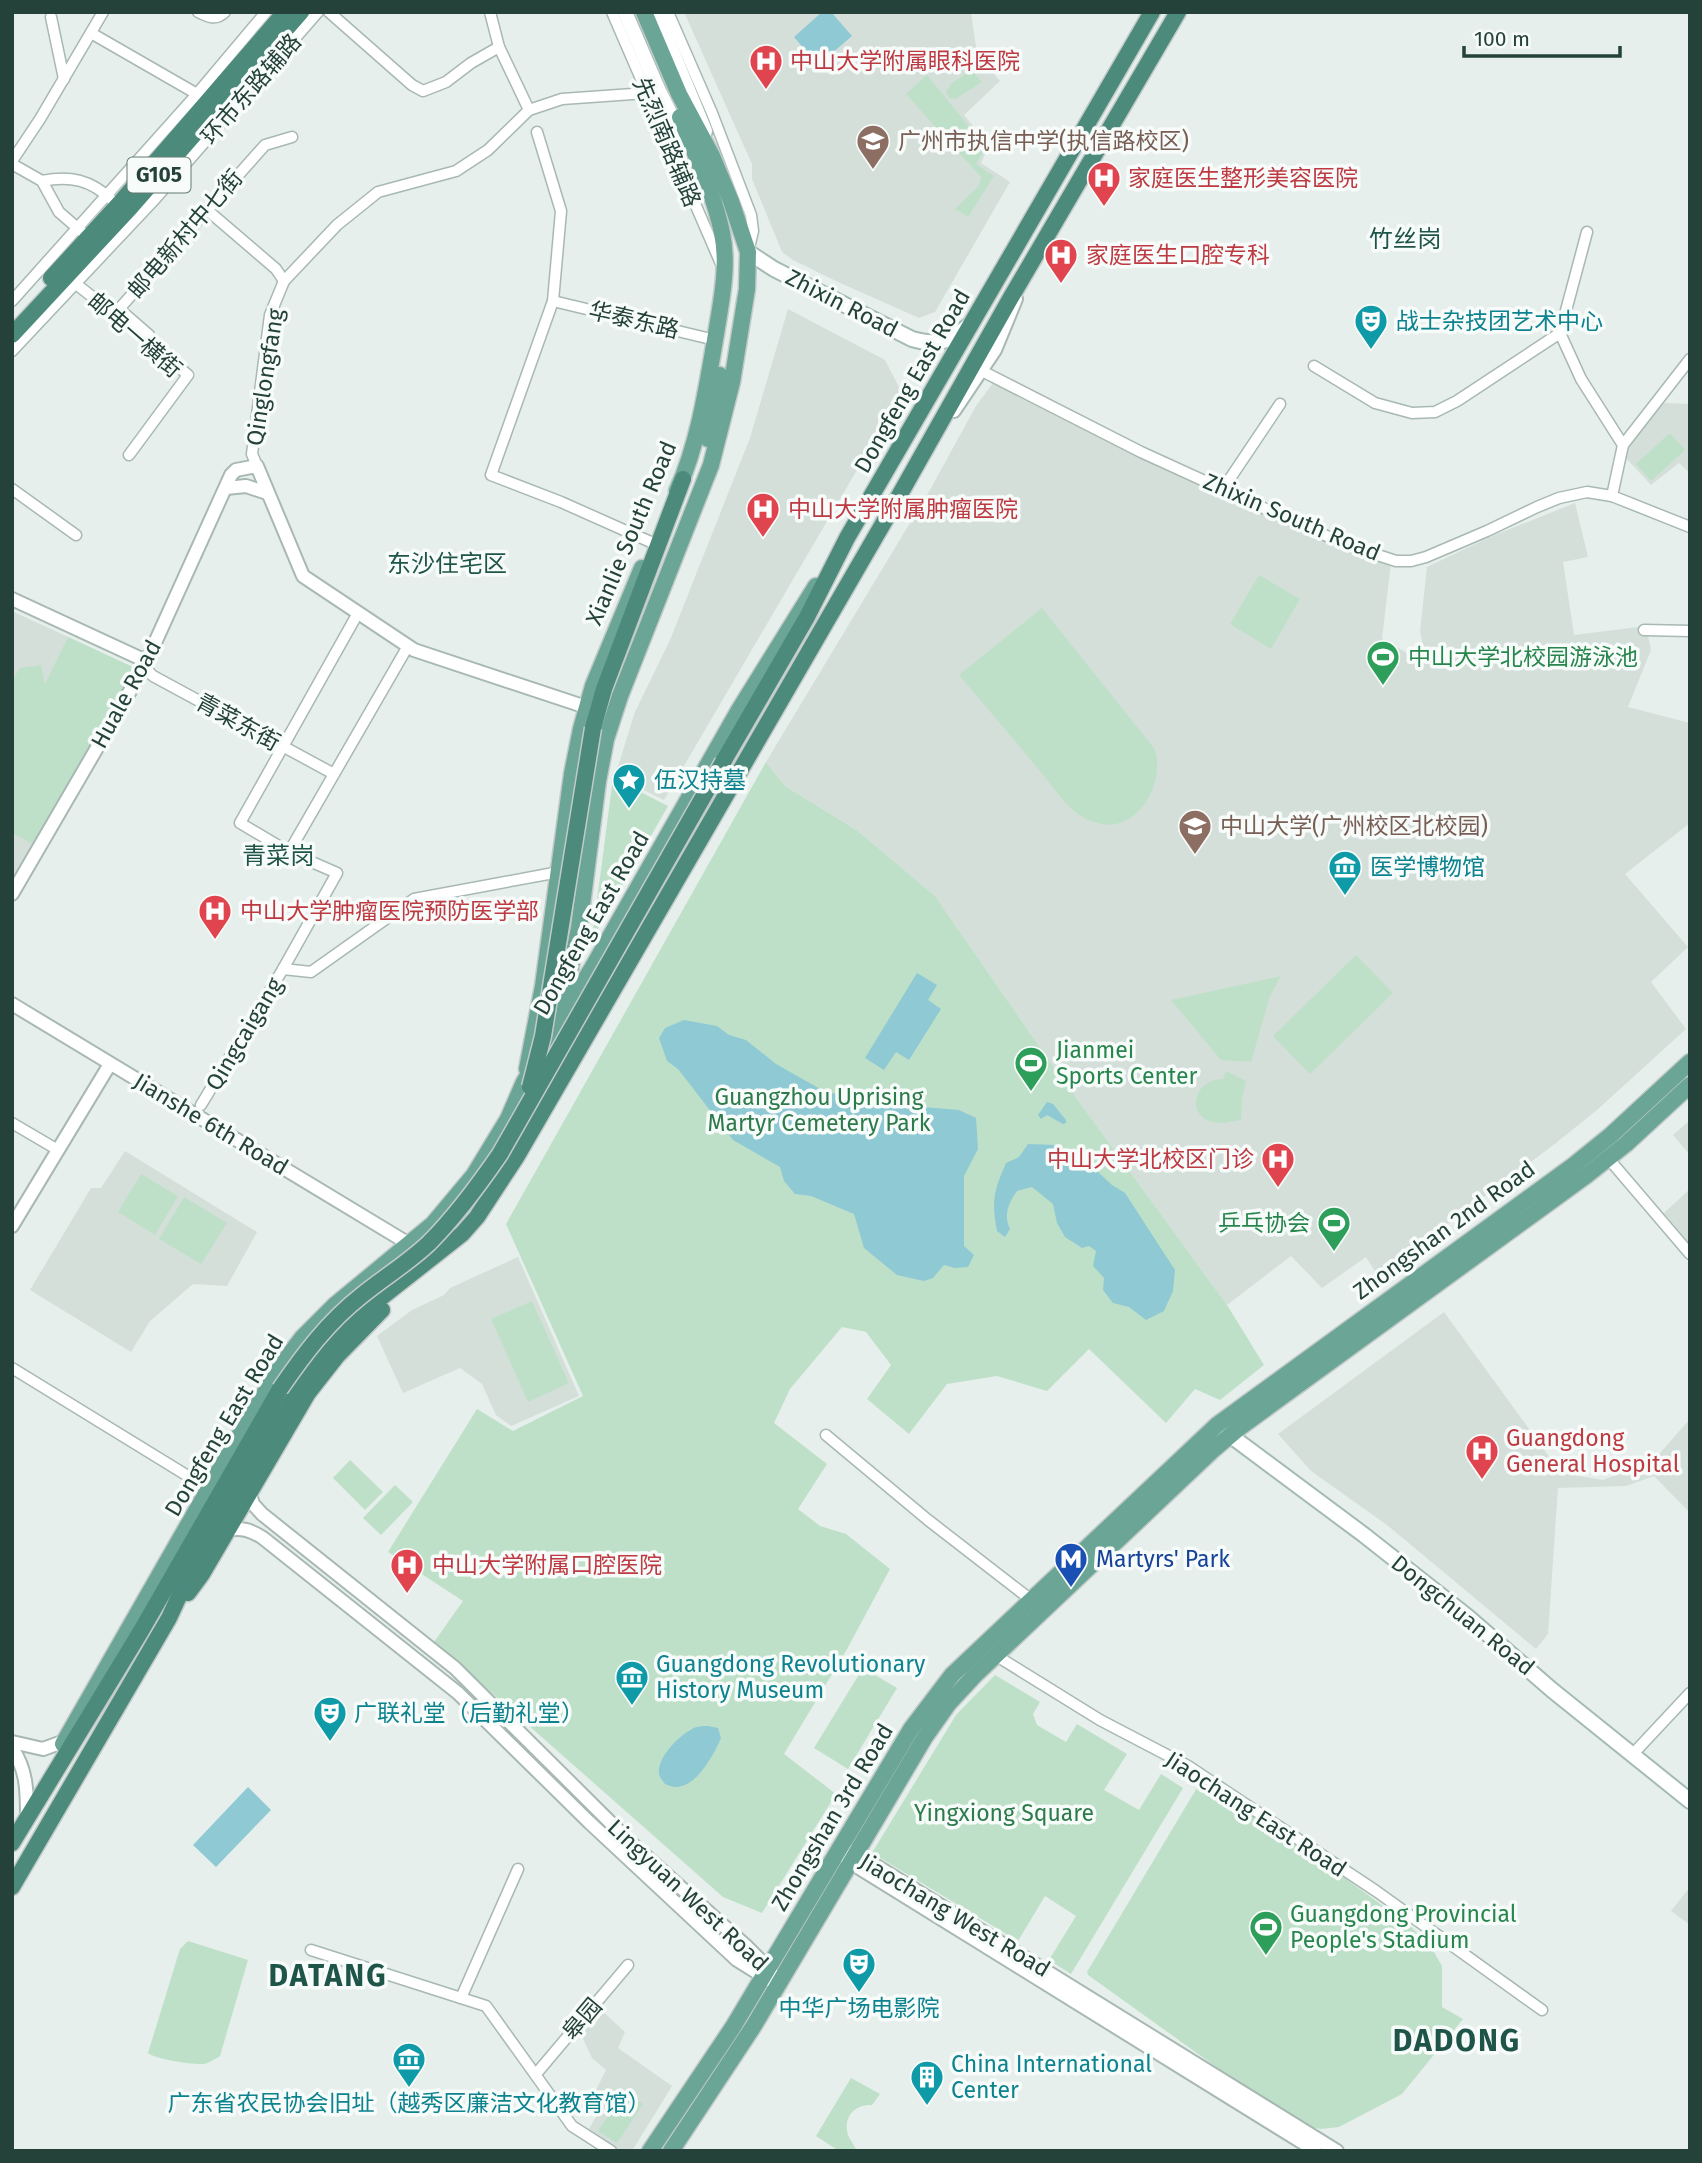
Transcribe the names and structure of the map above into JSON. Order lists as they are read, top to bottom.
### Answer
{
  "streets": {
    "highway": ["G105", "Dongfeng East Road"],
    "main road": [
      "Zhixin Road",
      "Xianlie South Road",
      "Zhongshan 2nd Road",
      "Dongchuan Road",
      "Zhongshan 3rd Road"
    ],
    "street": [
      "环市东路辅路",
      "先烈南路辅路",
      "邮电新村中七街",
      "华泰东路",
      "邮电一横街",
      "Qinglongfang",
      "Zhixin South Road",
      "Huale Road",
      "青菜东街",
      "Qingcaigang",
      "Jianshe 6th Road",
      "Jiaochang East Road",
      "Lingyuan West Road",
      "Jiaochang West Road",
      "皋园"
    ]
  },
  "crossings": [
    ["环市东路辅路", "G105"],
    ["环市东路辅路", "邮电一横街"],
    ["先烈南路辅路", "Qinglongfang"],
    ["先烈南路辅路", "Xianlie South Road"],
    ["邮电新村中七街", "邮电一横街"],
    ["Zhixin Road", "Dongfeng East Road"],
    ["Zhixin Road", "Xianlie South Road"],
    ["华泰东路", "Xianlie South Road"],
    ["Qinglongfang", "Xianlie South Road"],
    ["Qinglongfang", "Huale Road"],
    ["Dongfeng East Road", "Xianlie South Road"],
    ["Dongfeng East Road", "Jianshe 6th Road"],
    ["Dongfeng East Road", "Lingyuan West Road"],
    ["Xianlie South Road", "Qingcaigang"],
    ["Huale Road", "青菜东街"],
    ["Zhongshan 2nd Road", "Dongchuan Road"],
    ["Zhongshan 2nd Road", "Zhongshan 3rd Road"],
    ["Dongchuan Road", "Zhongshan 3rd Road"],
    ["Jiaochang East Road", "Zhongshan 3rd Road"],
    ["Zhongshan 3rd Road", "Lingyuan West Road"],
    ["Zhongshan 3rd Road", "Jiaochang West Road"]
  ],
  "districts": [
    "竹丝岗",
    "东沙住宅区",
    "青菜岗",
    "DATANG",
    "DADONG"
  ],
  "parks": ["Guangzhou Uprising Martyr Cemetery Park", "Yingxiong Square"],
  "places": {
    "hospital": [
      "中山大学附属眼科医院",
      "家庭医生整形美容医院",
      "家庭医生口腔专科",
      "中山大学附属肿瘤医院",
      "中山大学肿瘤医院预防医学部",
      "中山大学北校区门诊",
      "Guangdong General Hospital",
      "中山大学附属口腔医院"
    ],
    "school or university": ["广州市执信中学(执信路校区)", "中山大学(广州校区北校园)"],
    "theatre": ["战士杂技团艺术中心", "广联礼堂（后勤礼堂）", "中华广场电影院"],
    "sports": [
      "中山大学北校园游泳池",
      "Jianmei Sports Center",
      "乒乓协会",
      "Guangdong Provincial People's Stadium"
    ],
    "place": ["伍汉持墓"],
    "museum": ["医学博物馆", "Guangdong Revolutionary History Museum", "广东省农民协会旧址（越秀区廉洁文化教育馆）"],
    "metro station": ["Martyrs' Park"],
    "building": ["China International Center"]
  },
  "scale_bar": "100 m"
}
